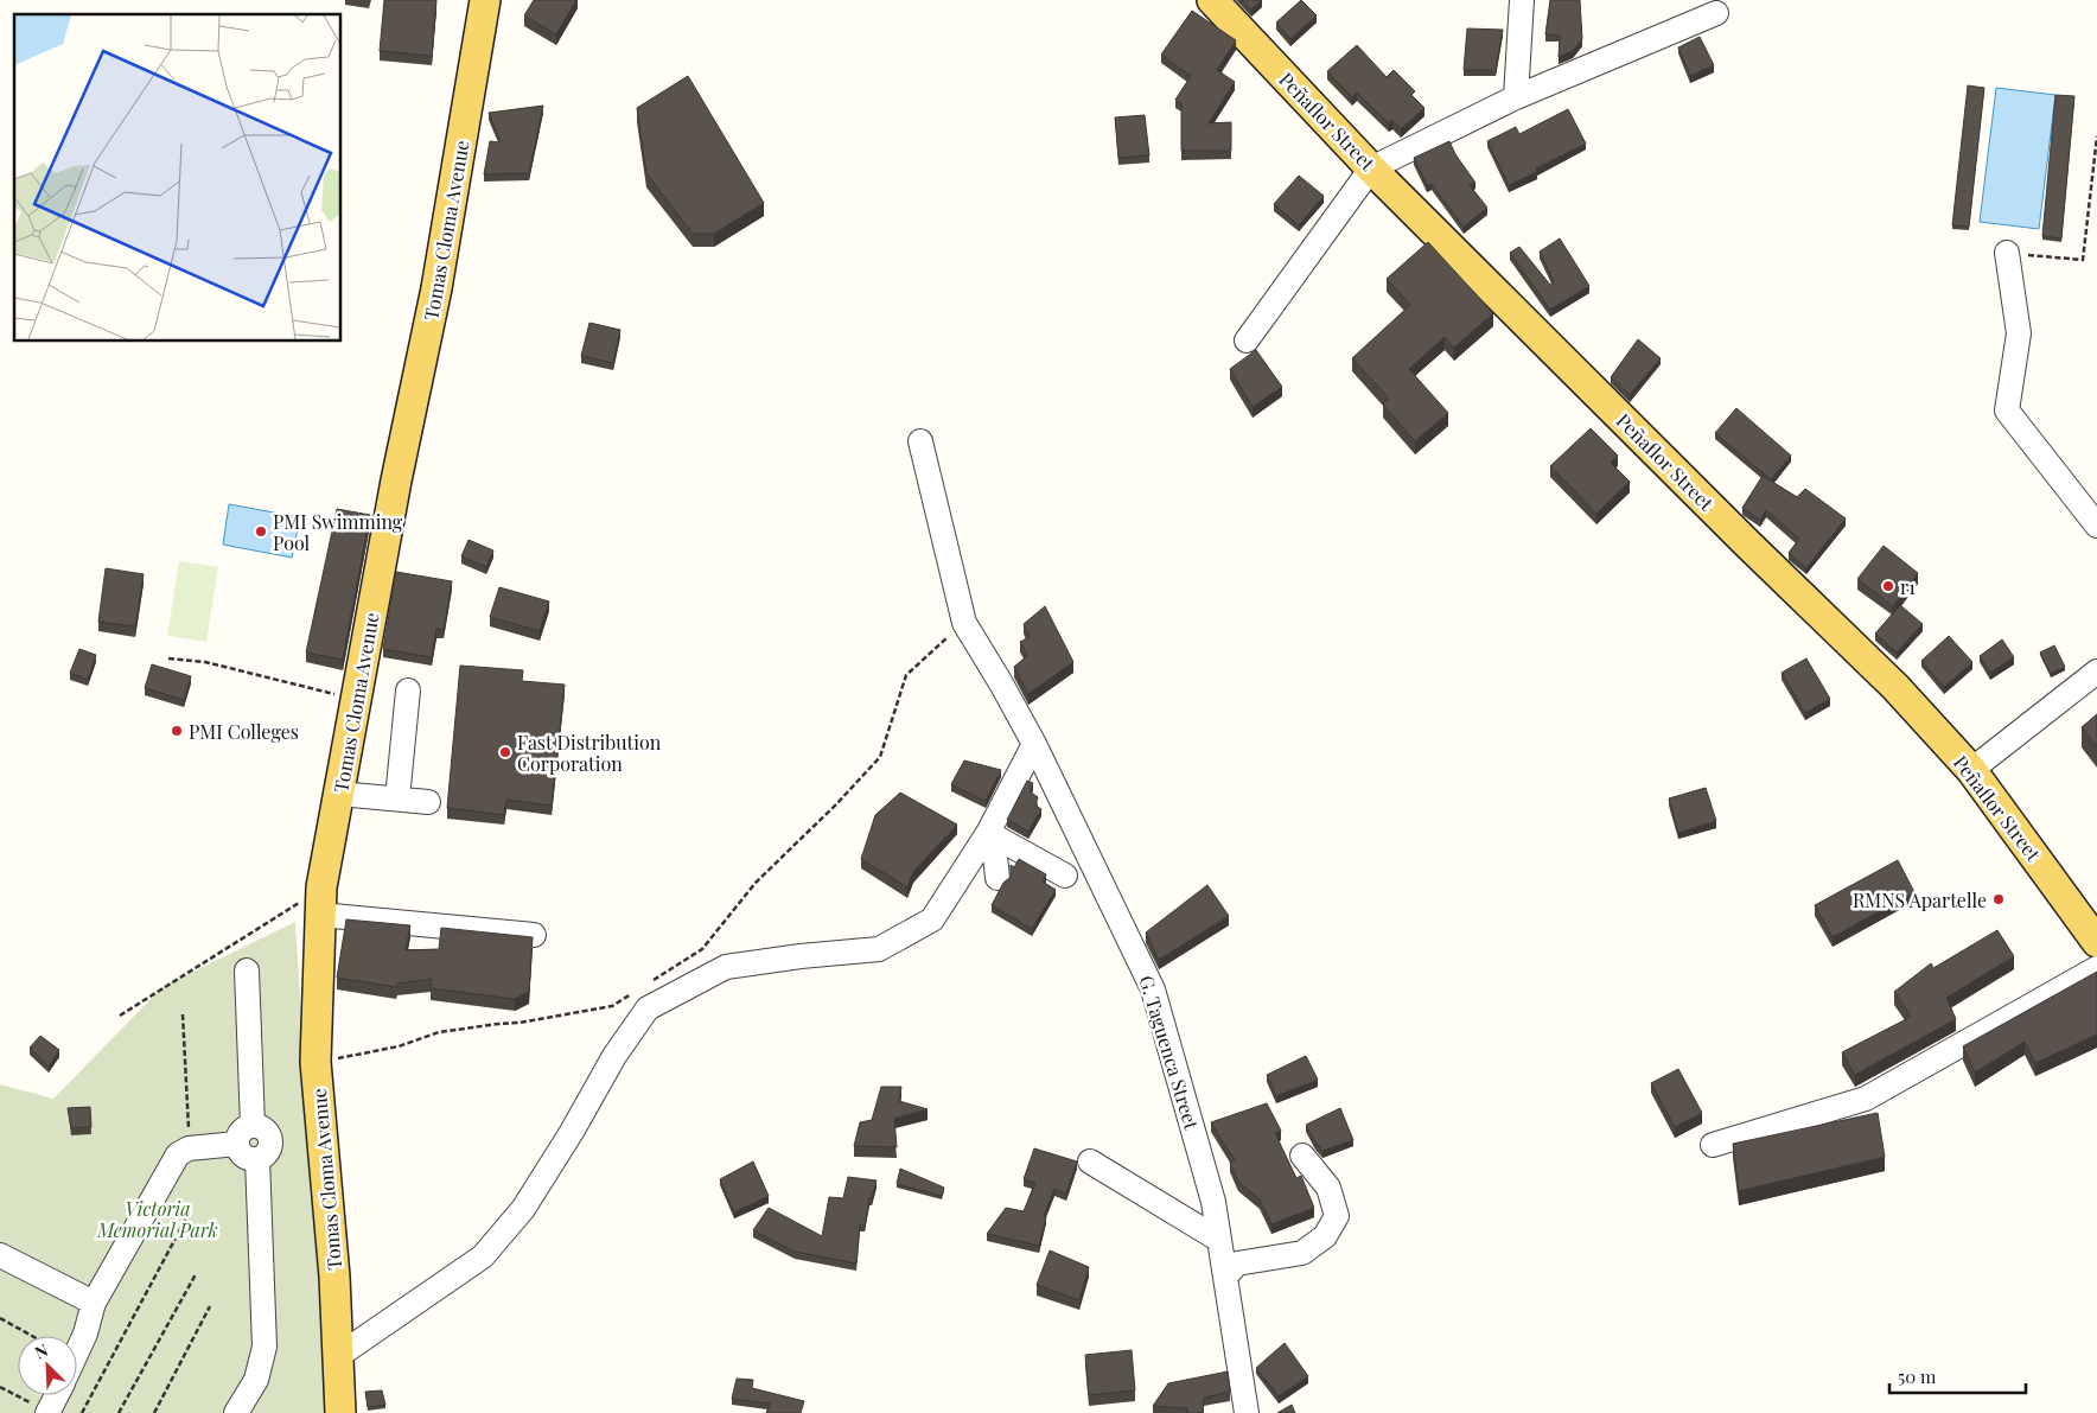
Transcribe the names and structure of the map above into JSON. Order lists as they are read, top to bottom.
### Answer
{
  "streets": {
    "main road": ["Peñaflor Street", "Tomas Cloma Avenue"],
    "street": ["G. Taguenca Street"]
  },
  "parks": ["Victoria Memorial Park"],
  "places": [
    "PMI Swimming Pool",
    "r1",
    "PMI Colleges",
    "Fast Distribution Corporation",
    "RMNS Apartelle"
  ],
  "scale_bar": "50 m",
  "north": "top left"
}
